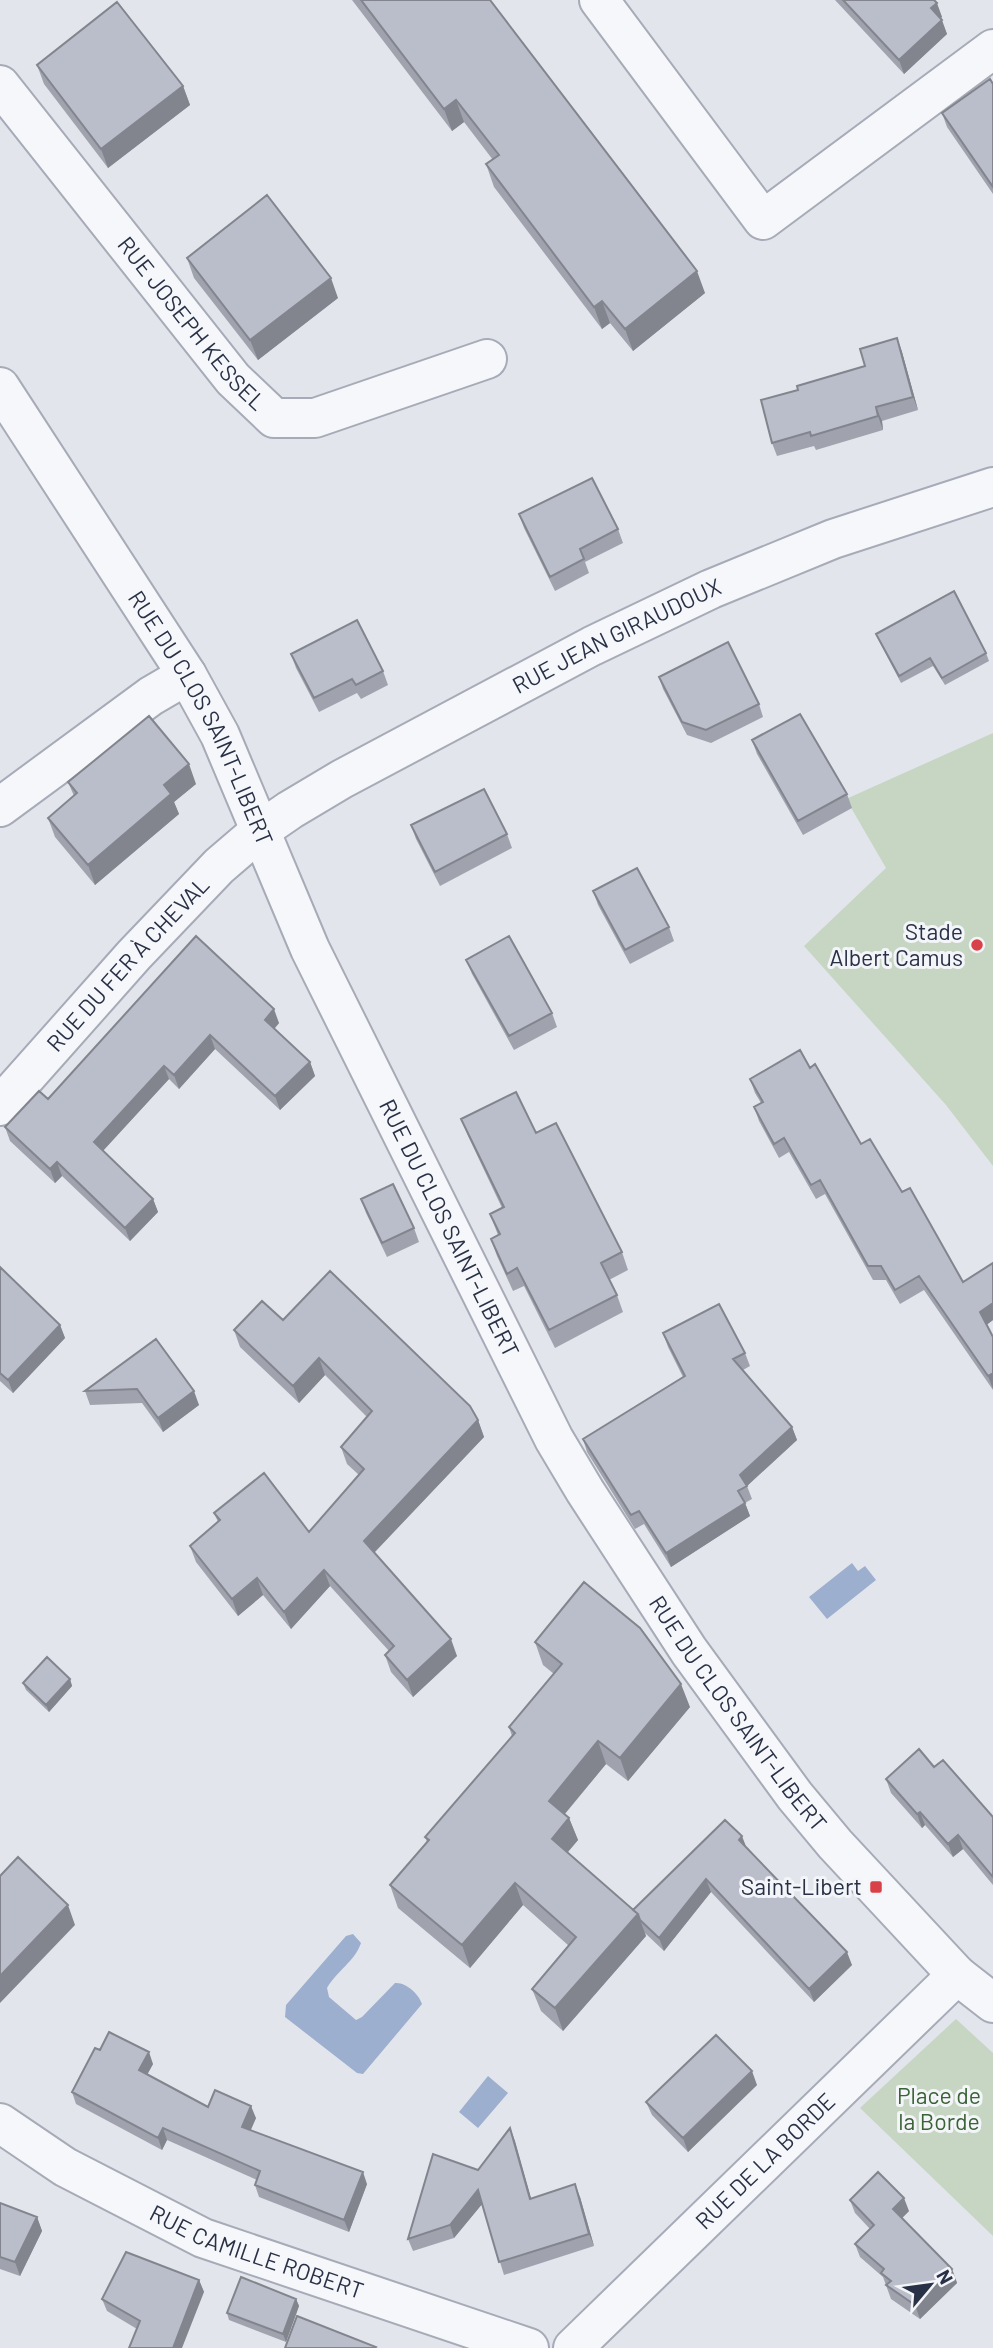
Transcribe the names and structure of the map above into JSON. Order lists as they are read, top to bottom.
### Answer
{
  "streets": {
    "street": [
      "RUE JOSEPH KESSEL",
      "RUE JEAN GIRAUDOUX",
      "RUE DU CLOS SAINT-LIBERT",
      "RUE DU FER À CHEVAL",
      "RUE DE LA BORDE",
      "RUE CAMILLE ROBERT"
    ]
  },
  "crossings": [
    ["RUE JEAN GIRAUDOUX", "RUE DU CLOS SAINT-LIBERT"],
    ["RUE JEAN GIRAUDOUX", "RUE DU FER À CHEVAL"],
    ["RUE DU CLOS SAINT-LIBERT", "RUE DU FER À CHEVAL"],
    ["RUE DU CLOS SAINT-LIBERT", "RUE DE LA BORDE"]
  ],
  "parks": ["Place de la Borde"],
  "places": {
    "other": ["Stade Albert Camus"],
    "transit": ["Saint-Libert"]
  },
  "north": "top right"
}
